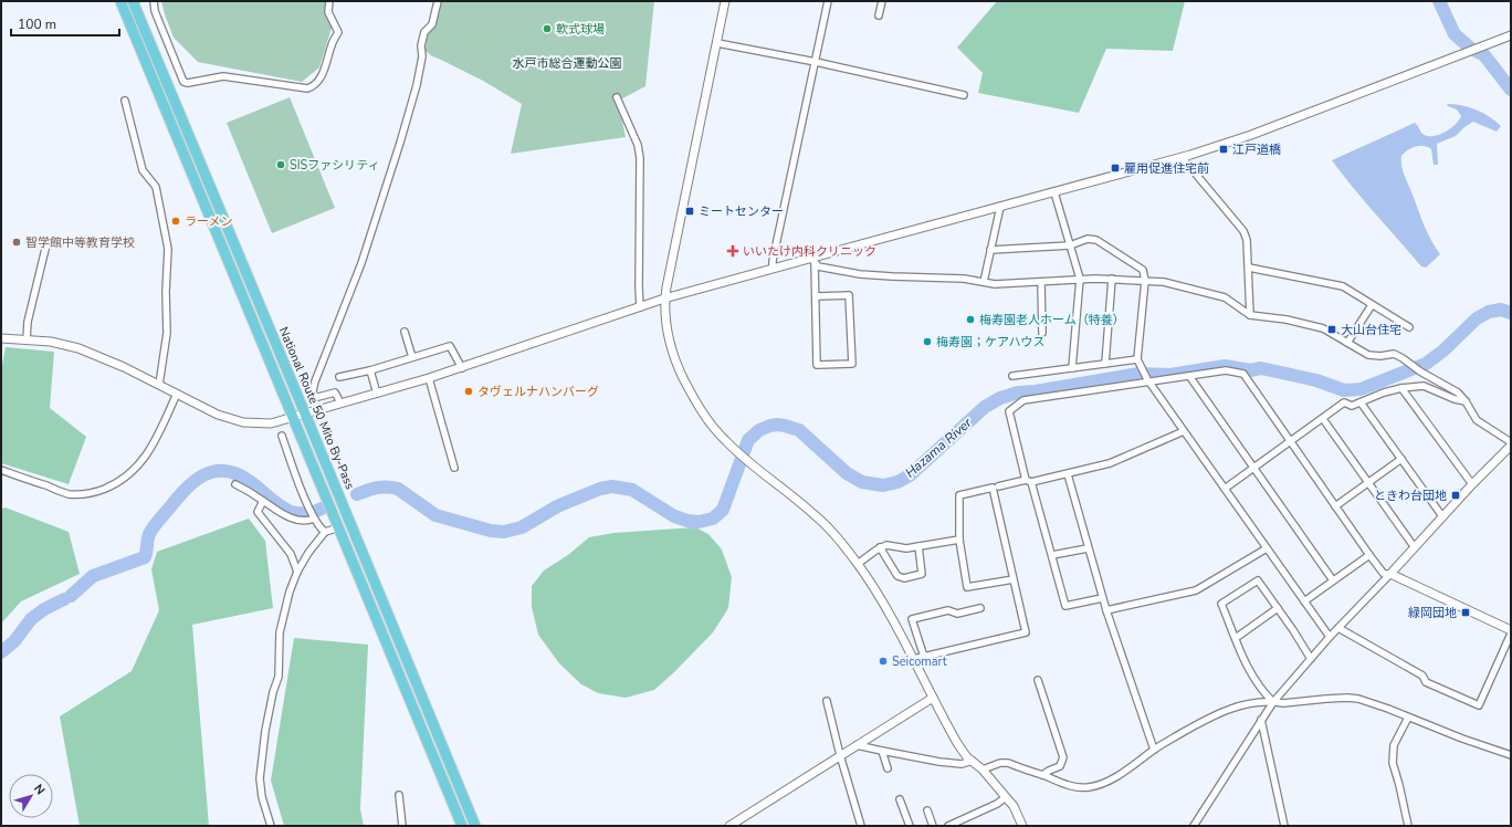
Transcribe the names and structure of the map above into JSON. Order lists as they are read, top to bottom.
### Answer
{
  "streets": {
    "highway": ["National Route 50 Mito By-Pass"]
  },
  "water": ["Hazama River"],
  "parks": ["水戸市総合運動公園"],
  "places": {
    "other": [
      "軟式球場",
      "SISファシリティ",
      "ラーメン",
      "智学館中等教育学校",
      "梅寿園老人ホーム（特養）",
      "梅寿園；ケアハウス",
      "タヴェルナハンバーグ",
      "Seicomart"
    ],
    "transit": [
      "江戸道橋",
      "雇用促進住宅前",
      "ミートセンター",
      "大山台住宅",
      "ときわ台団地",
      "緑岡団地"
    ],
    "health": ["いいたけ内科クリニック"]
  },
  "scale_bar": "100 m",
  "north": "top right"
}
